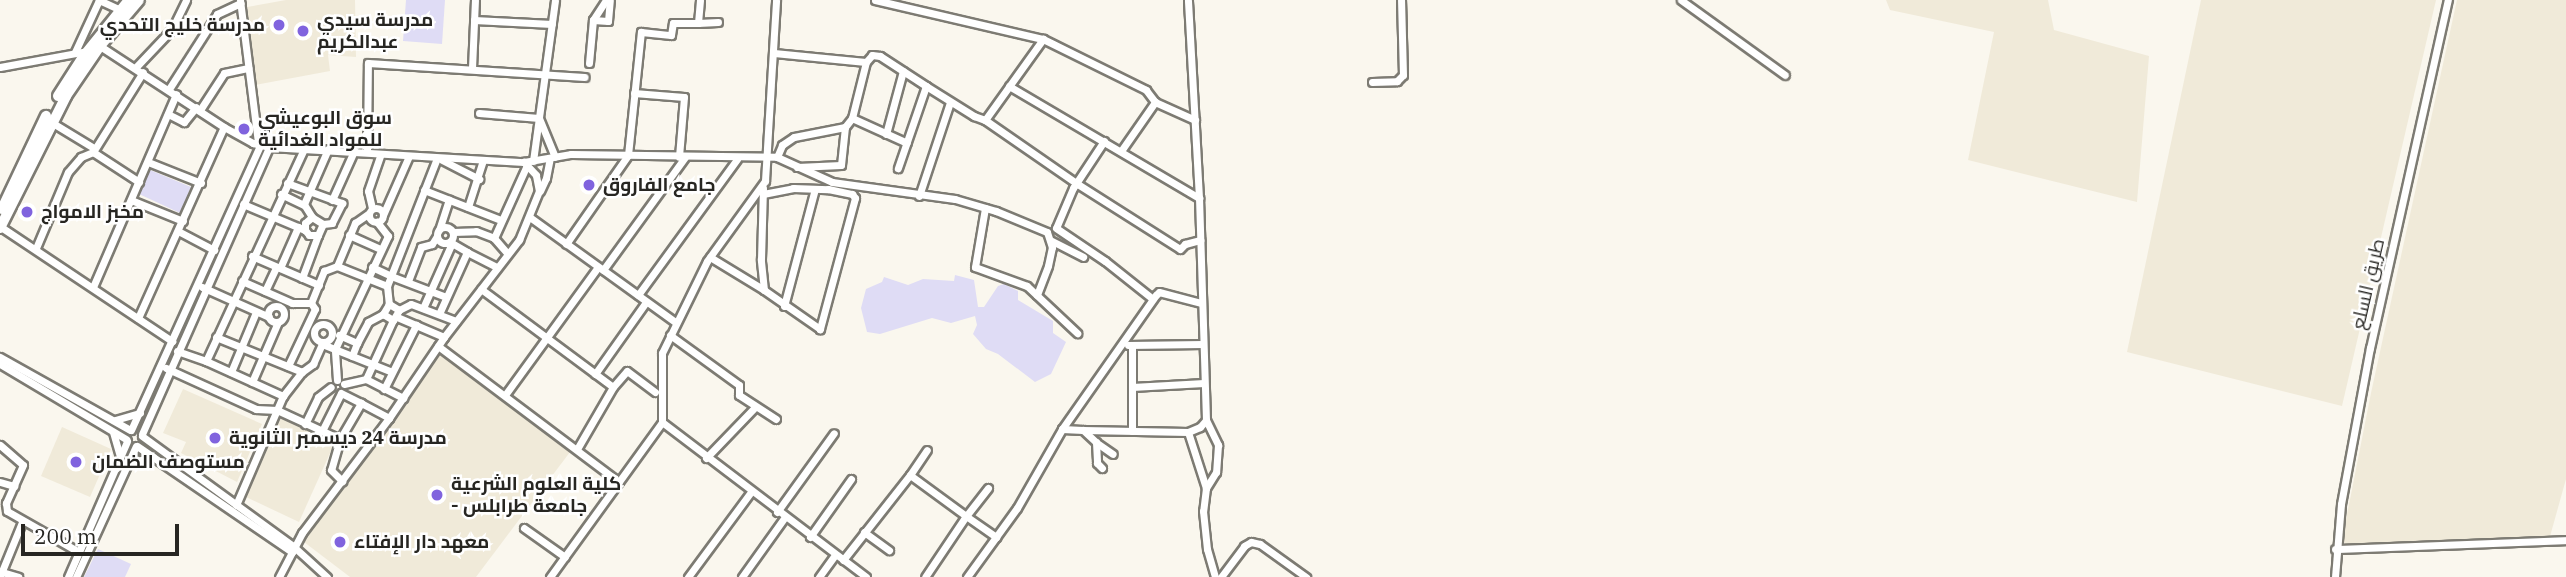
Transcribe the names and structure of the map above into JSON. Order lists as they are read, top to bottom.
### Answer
{
  "streets": {
    "street": ["طريق السلع"]
  },
  "places": [
    "مدرسة خليج التحدي",
    "مدرسة سيدي عبدالكريم",
    "سوق البوعيشي للمواد الغدائية",
    "جامع الفاروق",
    "مخبز الامواج",
    "مدرسة 24 ديسمبر الثانوية",
    "مستوصف الضمان",
    "كلية العلوم الشرعية - جامعة طرابلس",
    "معهد دار الإفتاء"
  ],
  "scale_bar": "200 m"
}
